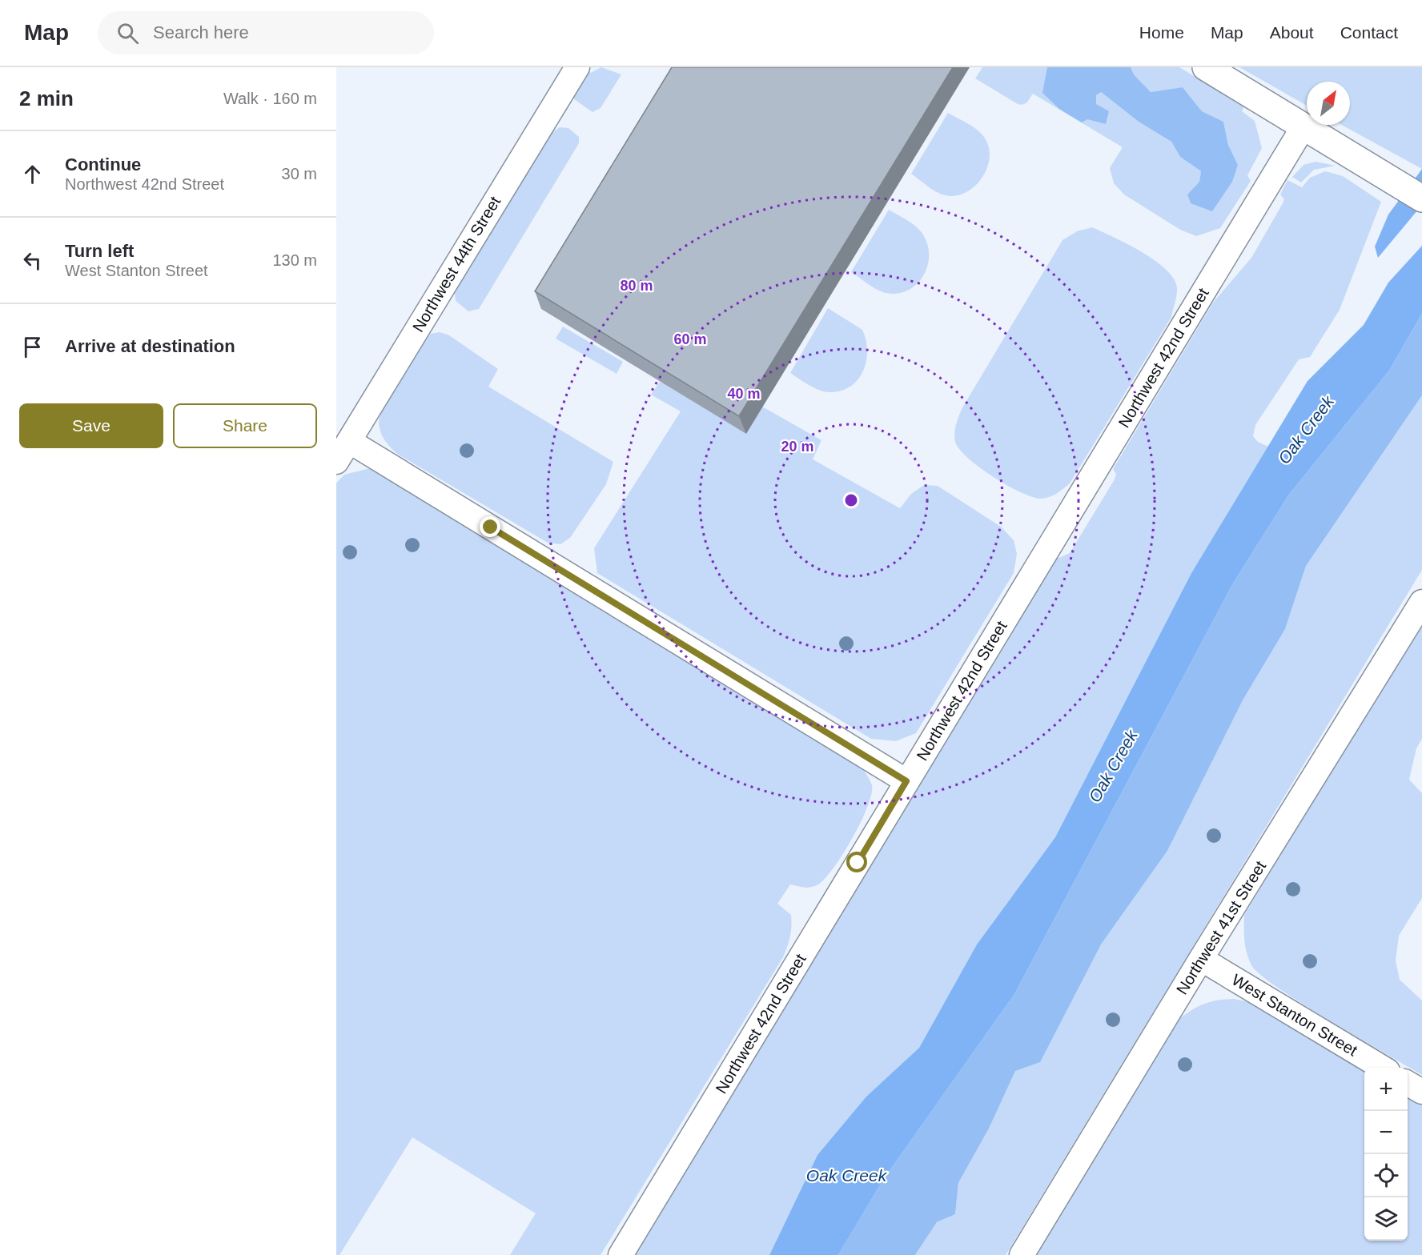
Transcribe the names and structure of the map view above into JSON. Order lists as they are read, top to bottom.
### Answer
{
  "streets": {
    "street": [
      "Northwest 44th Street",
      "Northwest 42nd Street",
      "Northwest 41st Street",
      "West Stanton Street"
    ]
  },
  "crossings": [
    ["Northwest 41st Street", "West Stanton Street"]
  ],
  "water": ["Oak Creek"],
  "north": "top right",
  "page": {
    "header": "Map",
    "search": "Search here",
    "nav": [
      "Home",
      "Map",
      "About",
      "Contact"
    ],
    "heading": ["2 min", "Walk · 160 m"],
    "list": [
      ["Continue", "Northwest 42nd Street", "30 m"],
      ["Turn left", "West Stanton Street", "130 m"],
      "Arrive at destination"
    ],
    "buttons": ["Save", "Share"],
    "map_buttons": ["+", "−"]
  },
  "rings": [
    "80 m",
    "60 m",
    "40 m",
    "20 m"
  ]
}
